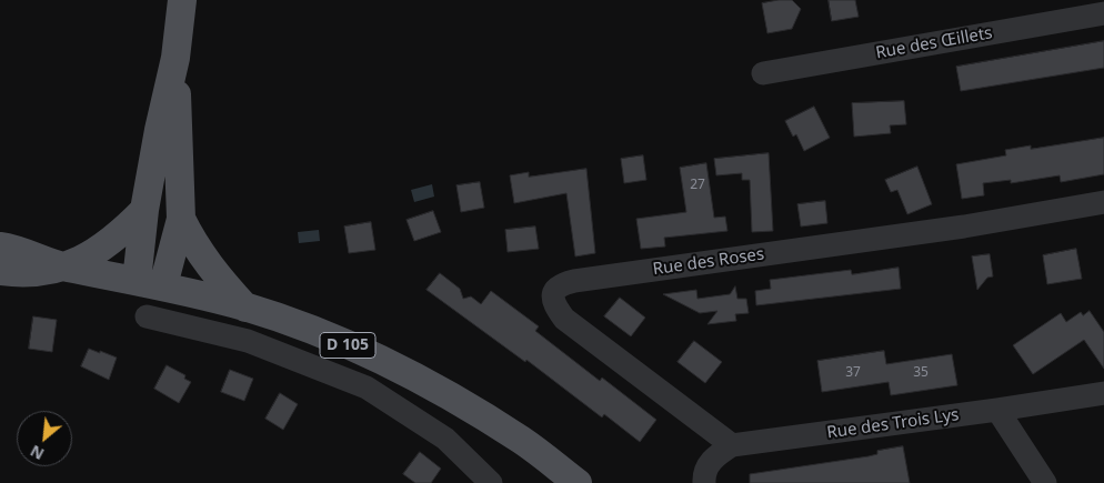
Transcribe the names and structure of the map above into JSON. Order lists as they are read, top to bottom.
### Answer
{
  "streets": {
    "main road": ["D 105"],
    "street": ["Rue des Œillets", "Rue des Roses", "Rue des Trois Lys"]
  },
  "crossings": [
    ["Rue des Roses", "Rue des Trois Lys"]
  ],
  "house_numbers": ["27", "37", "35"],
  "north": "bottom left"
}
